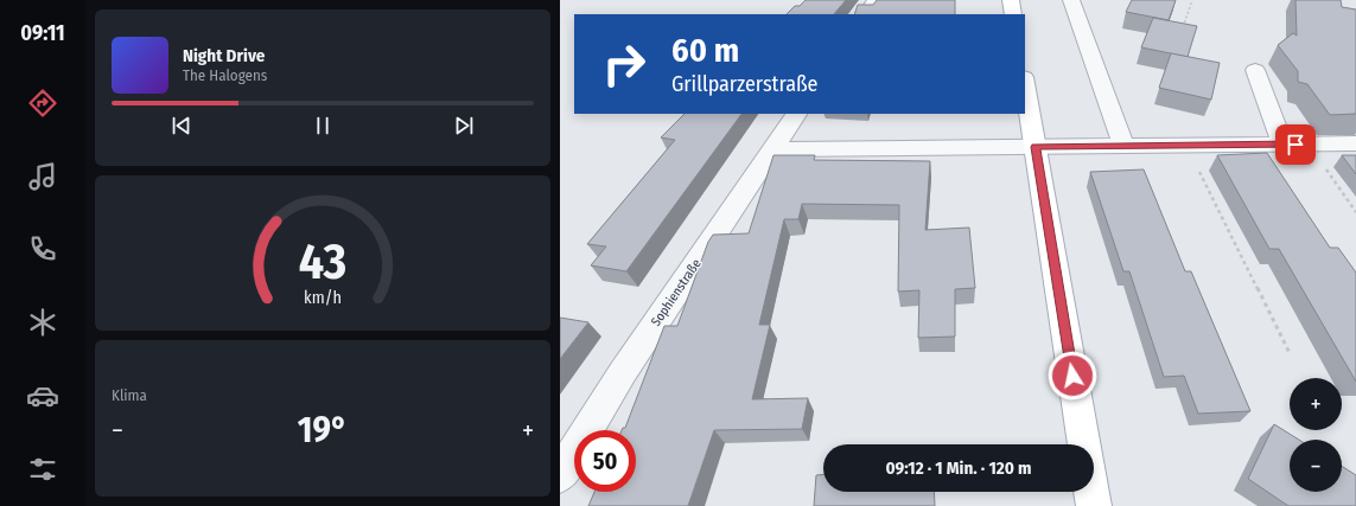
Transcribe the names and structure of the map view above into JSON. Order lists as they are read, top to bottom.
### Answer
{
  "streets": {
    "street": ["Sophienstraße"]
  },
  "page": {
    "tabs": "09:11",
    "turn": ["60 m", "Grillparzerstraße"],
    "song": ["Night Drive", "The Halogens"],
    "tile": "Klima",
    "map_buttons": ["+", "−"],
    "heat": ["−", "19°", "+"],
    "limit": "50",
    "trip": "09:12 · 1 Min. · 120 m",
    "gauge": ["43", "km/h"]
  }
}
